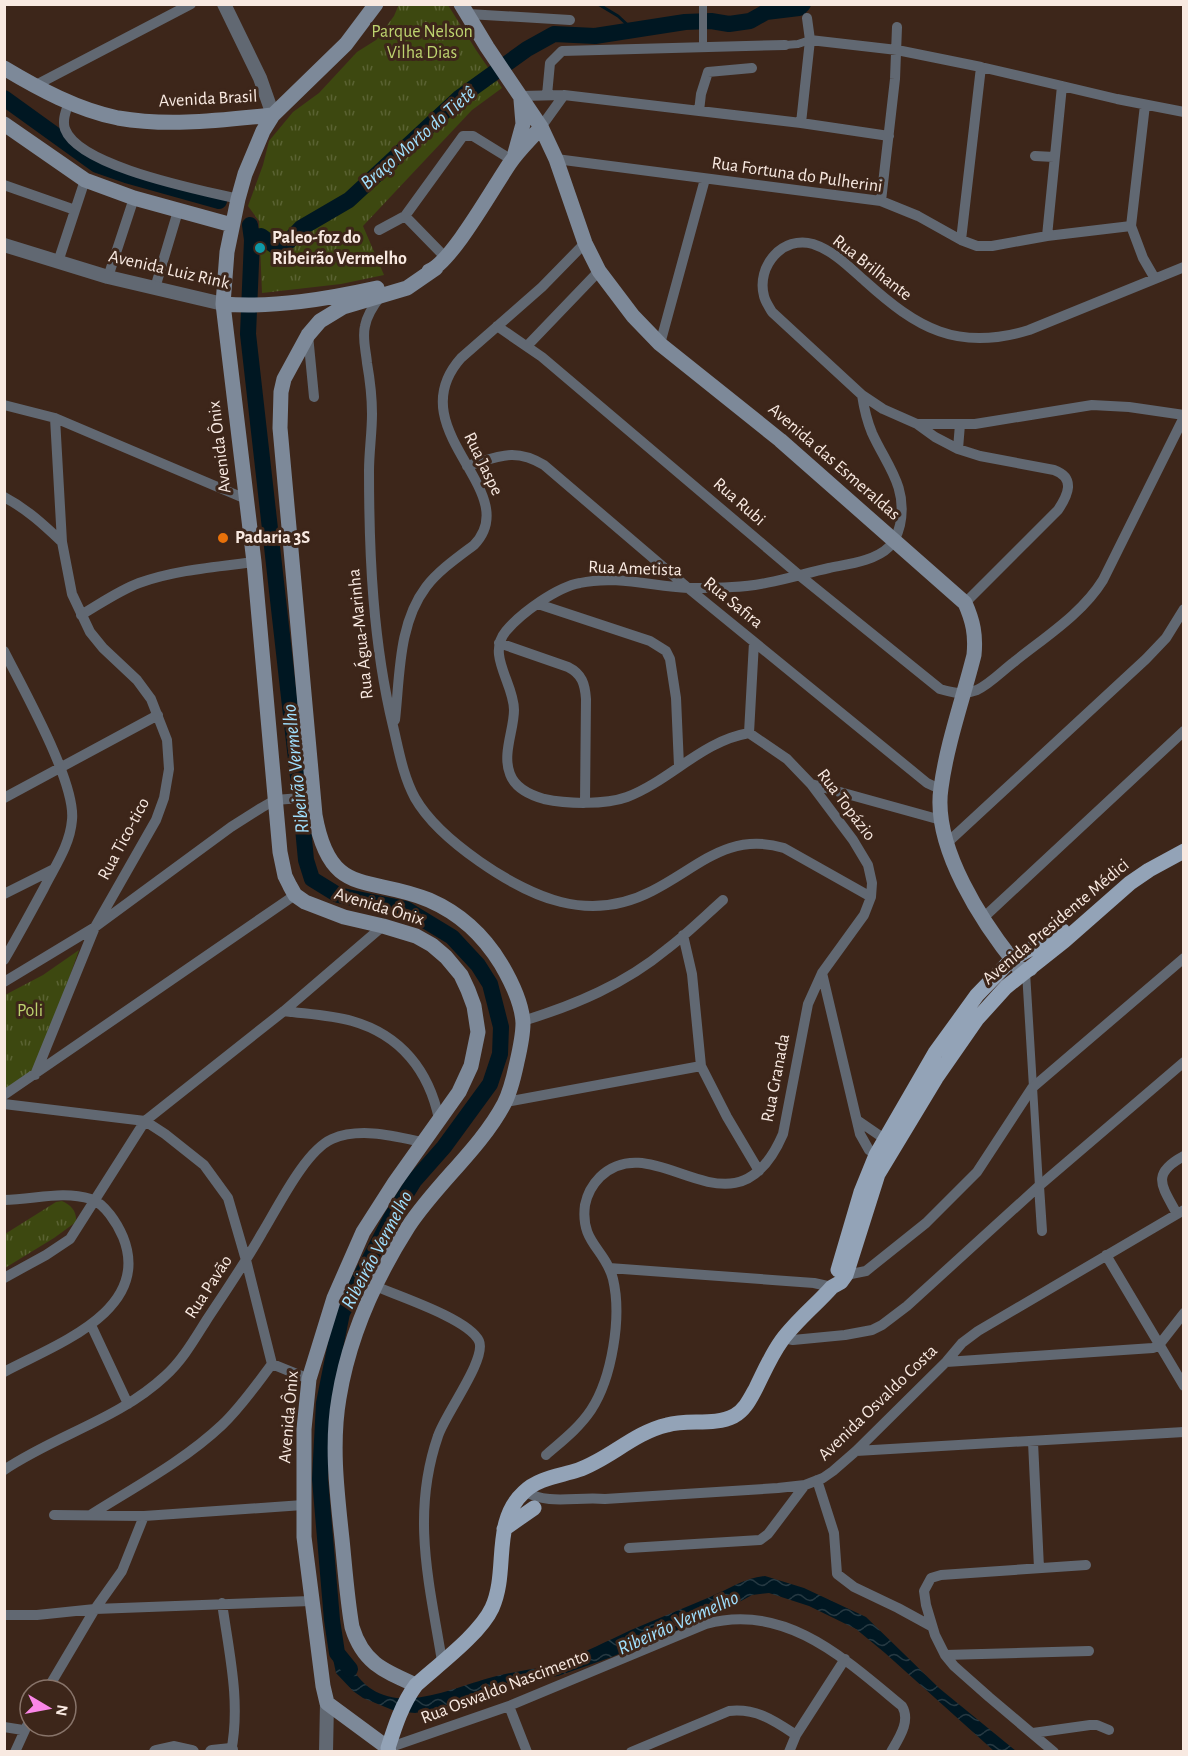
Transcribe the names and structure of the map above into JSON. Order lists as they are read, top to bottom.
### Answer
{
  "streets": {
    "main road": [
      "Avenida Brasil",
      "Avenida Luiz Rink",
      "Avenida Ônix",
      "Avenida das Esmeraldas",
      "Avenida Presidente Médici"
    ],
    "street": [
      "Rua Fortuna do Pulherini",
      "Rua Brilhante",
      "Rua Jaspe",
      "Rua Rubi",
      "Rua Ametista",
      "Rua Safira",
      "Rua Água-Marinha",
      "Rua Topázio",
      "Rua Tico-tico",
      "Rua Granada",
      "Rua Pavão",
      "Avenida Osvaldo Costa",
      "Rua Oswaldo Nascimento"
    ]
  },
  "crossings": [
    ["Avenida Brasil", "Avenida Ônix"],
    ["Rua Fortuna do Pulherini", "Avenida das Esmeraldas"],
    ["Avenida Luiz Rink", "Avenida Ônix"],
    ["Avenida Ônix", "Rua Água-Marinha"],
    ["Avenida Ônix", "Avenida Presidente Médici"],
    ["Avenida Ônix", "Rua Pavão"],
    ["Avenida das Esmeraldas", "Rua Jaspe"],
    ["Avenida das Esmeraldas", "Rua Ametista"],
    ["Rua Jaspe", "Rua Rubi"],
    ["Rua Jaspe", "Rua Safira"],
    ["Rua Jaspe", "Rua Água-Marinha"],
    ["Rua Rubi", "Rua Ametista"],
    ["Rua Ametista", "Rua Safira"],
    ["Rua Água-Marinha", "Rua Topázio"],
    ["Rua Topázio", "Rua Granada"],
    ["Avenida Presidente Médici", "Avenida Osvaldo Costa"]
  ],
  "water": ["Braço Morto do Tietê", "Ribeirão Vermelho"],
  "parks": ["Parque Nelson Vilha Dias", "Poli"],
  "places": ["Paleo-foz do Ribeirão Vermelho", "Padaria 3S"],
  "north": "right"
}
